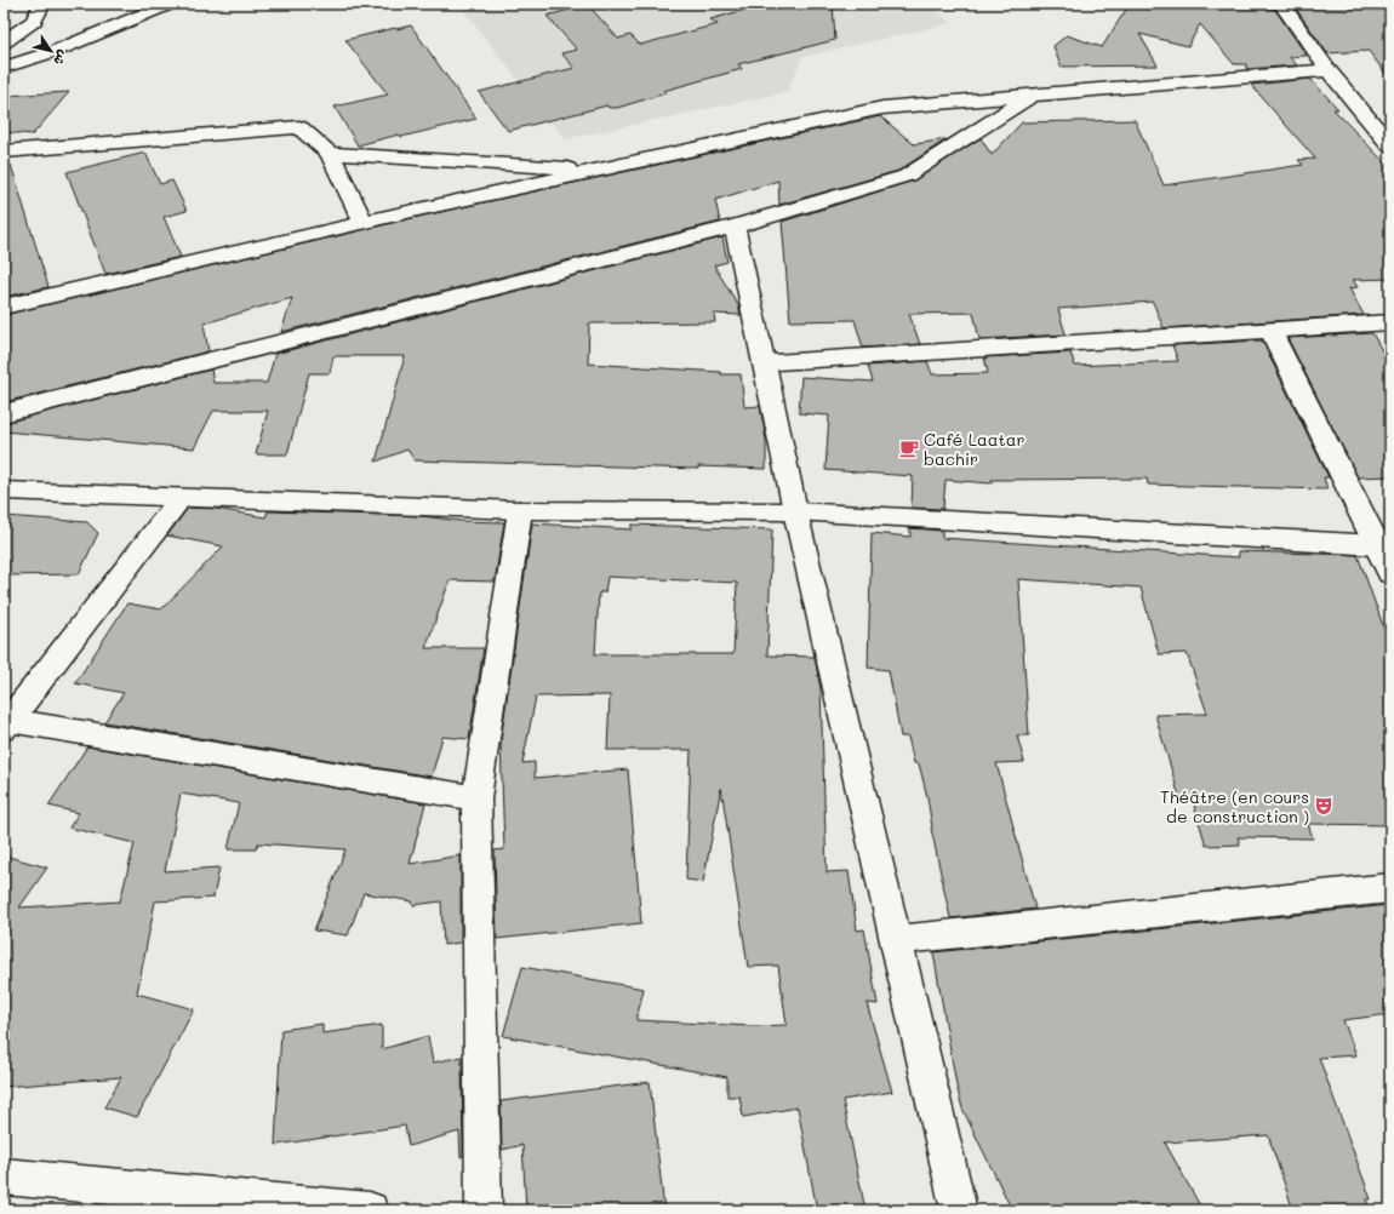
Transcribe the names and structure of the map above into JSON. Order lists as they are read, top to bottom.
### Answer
{
  "places": {
    "cafe": ["Café Laatar bachir"],
    "theatre": ["Théâtre (en cours de construction )"]
  },
  "north": "bottom right"
}
